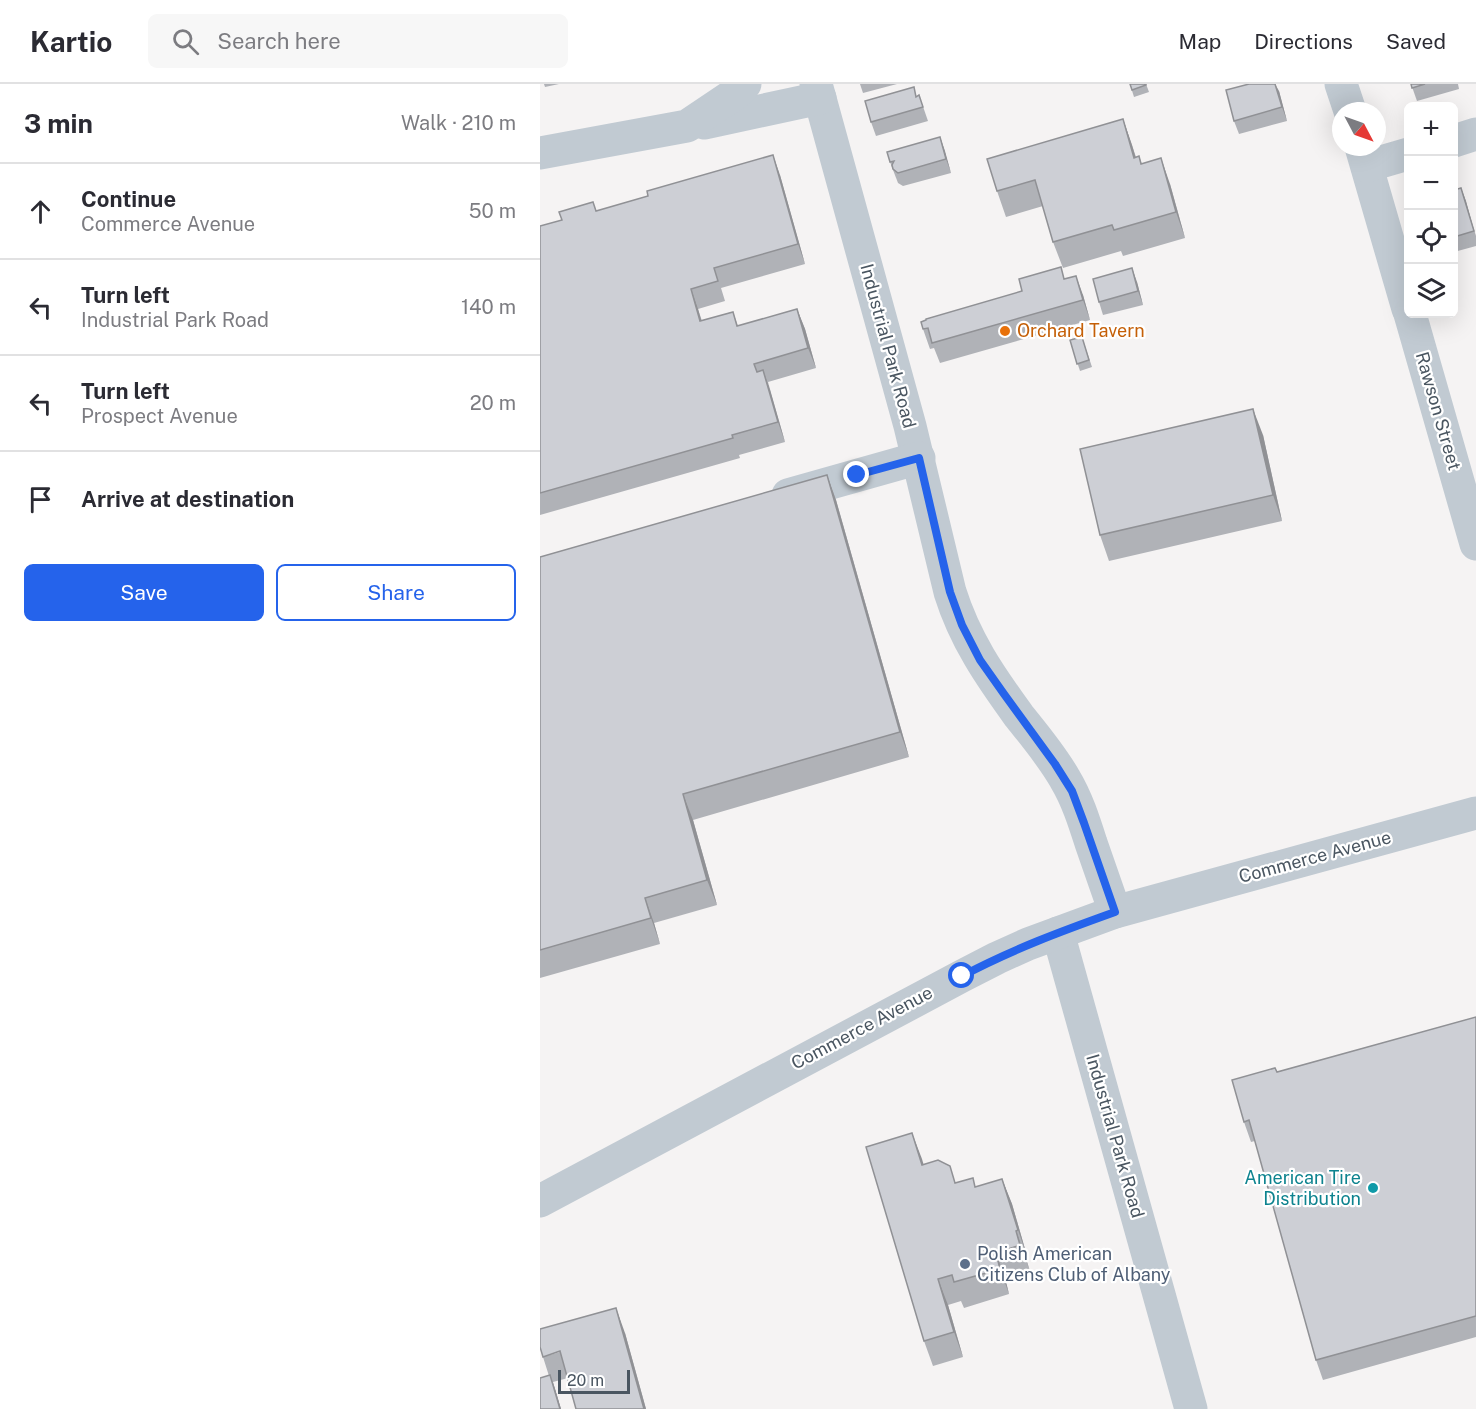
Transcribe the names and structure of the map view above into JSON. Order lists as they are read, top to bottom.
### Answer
{
  "streets": {
    "street": ["Industrial Park Road", "Rawson Street", "Commerce Avenue"]
  },
  "crossings": [
    ["Industrial Park Road", "Commerce Avenue"]
  ],
  "places": ["Orchard Tavern", "American Tire Distribution", "Polish American Citizens Club of Albany"],
  "scale_bar": "20 m",
  "north": "bottom right",
  "page": {
    "header": "Kartio",
    "search": "Search here",
    "nav": ["Map", "Directions", "Saved"],
    "heading": ["3 min", "Walk · 210 m"],
    "map_buttons": ["+", "−"],
    "list": [
      ["Continue", "Commerce Avenue", "50 m"],
      ["Turn left", "Industrial Park Road", "140 m"],
      ["Turn left", "Prospect Avenue", "20 m"],
      "Arrive at destination"
    ],
    "buttons": ["Save", "Share"],
    "scale": "20 m"
  }
}
